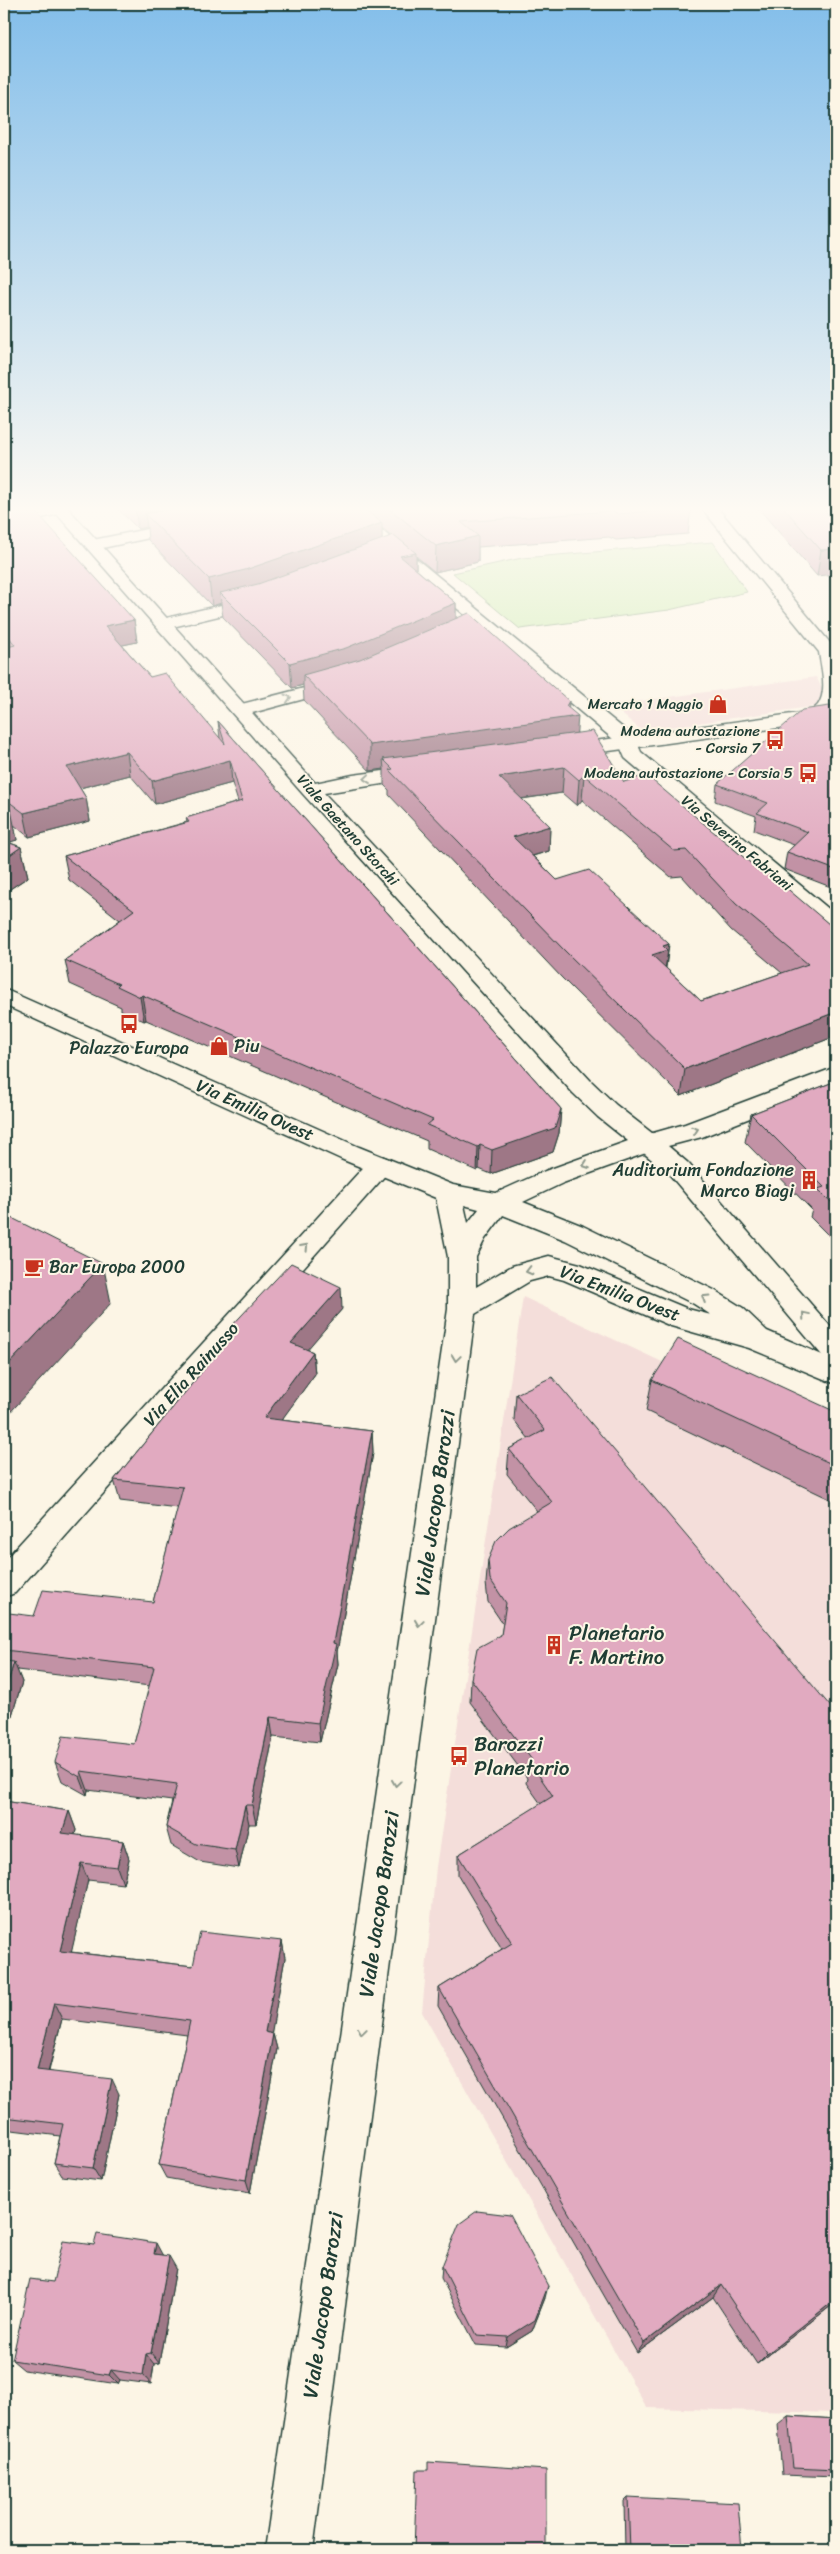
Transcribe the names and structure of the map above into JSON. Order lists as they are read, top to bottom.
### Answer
{
  "streets": {
    "street": [
      "Viale Gaetano Storchi",
      "Via Severino Fabriani",
      "Via Emilia Ovest",
      "Via Elia Rainusso",
      "Viale Jacopo Barozzi"
    ]
  },
  "crossings": [
    ["Via Emilia Ovest", "Via Elia Rainusso"],
    ["Via Emilia Ovest", "Viale Jacopo Barozzi"]
  ],
  "one_way": ["Via Emilia Ovest", "Via Elia Rainusso", "Viale Jacopo Barozzi"],
  "places": {
    "shop": ["Mercato 1 Maggio", "Piu"],
    "bus stop": [
      "Modena autostazione - Corsia 7",
      "Modena autostazione - Corsia 5",
      "Palazzo Europa",
      "Barozzi Planetario"
    ],
    "building": ["Auditorium Fondazione Marco Biagi", "Planetario F. Martino"],
    "cafe": ["Bar Europa 2000"]
  }
}
